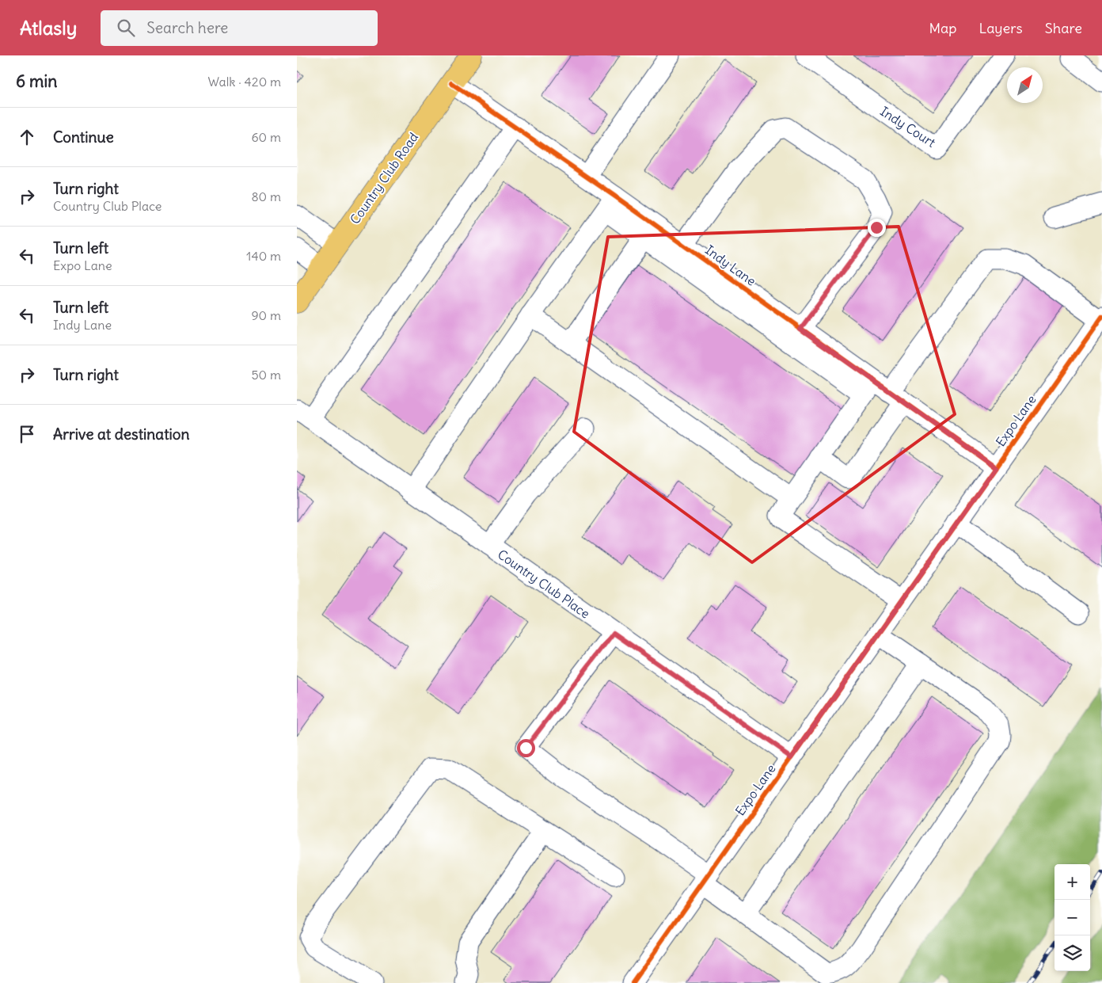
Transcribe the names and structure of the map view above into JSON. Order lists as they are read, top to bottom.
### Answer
{
  "streets": {
    "main road": ["Country Club Road"],
    "street": [
      "Indy Court",
      "Indy Lane",
      "Expo Lane",
      "Country Club Place"
    ]
  },
  "crossings": [
    ["Country Club Road", "Indy Lane"],
    ["Indy Lane", "Expo Lane"],
    ["Expo Lane", "Country Club Place"]
  ],
  "north": "top right",
  "page": {
    "header": "Atlasly",
    "search": "Search here",
    "nav": ["Map", "Layers", "Share"],
    "heading": ["6 min", "Walk · 420 m"],
    "list": [
      ["Continue", "60 m"],
      ["Turn right", "Country Club Place", "80 m"],
      ["Turn left", "Expo Lane", "140 m"],
      ["Turn left", "Indy Lane", "90 m"],
      ["Turn right", "50 m"],
      "Arrive at destination"
    ],
    "map_buttons": ["+", "−"]
  }
}
